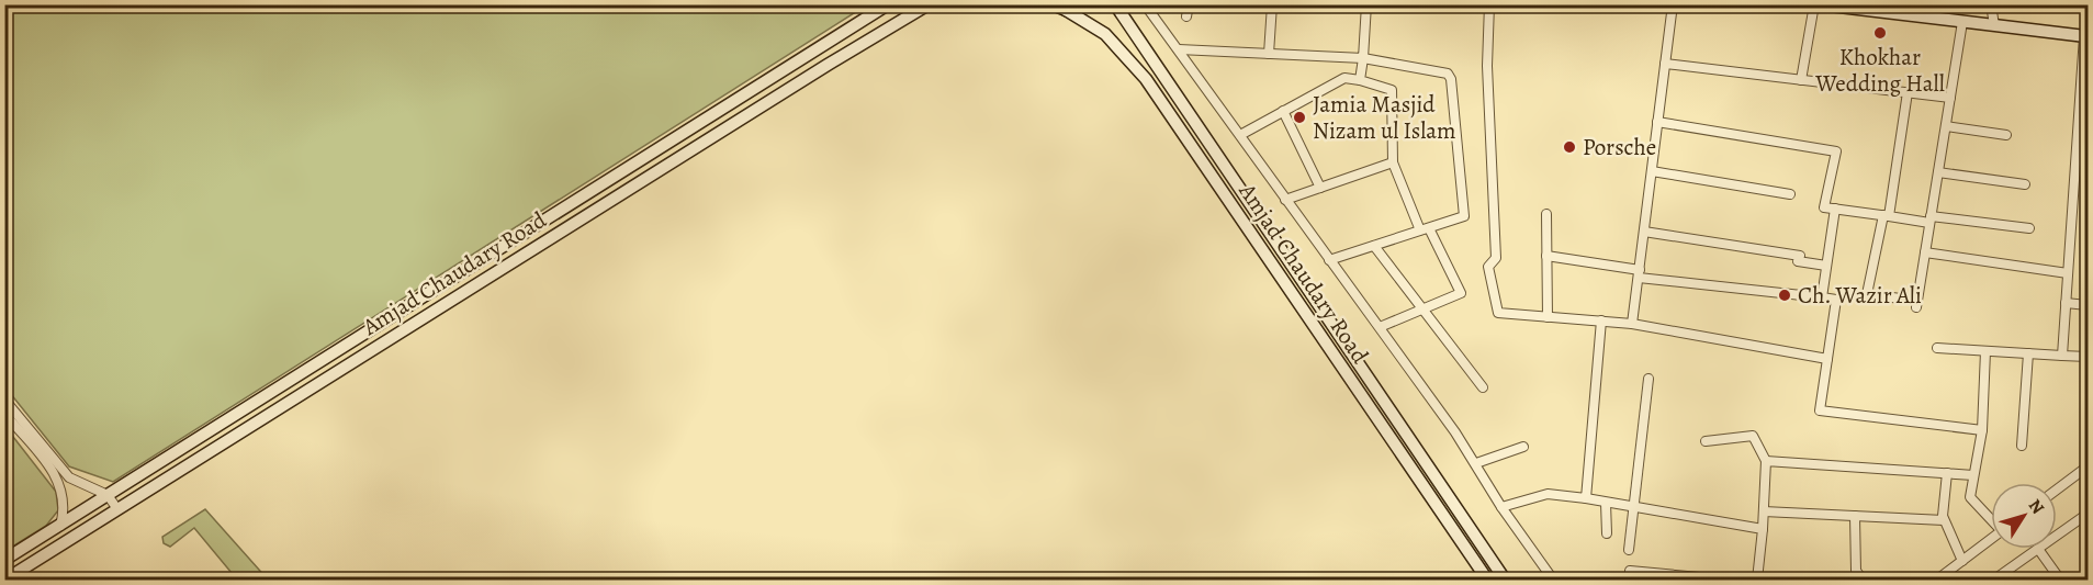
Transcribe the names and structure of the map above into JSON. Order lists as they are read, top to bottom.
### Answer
{
  "streets": {
    "main road": ["Amjad Chaudary Road"]
  },
  "places": [
    "Khokhar Wedding Hall",
    "Jamia Masjid Nizam ul Islam",
    "Porsche",
    "Ch. Wazir Ali"
  ],
  "north": "top right"
}
